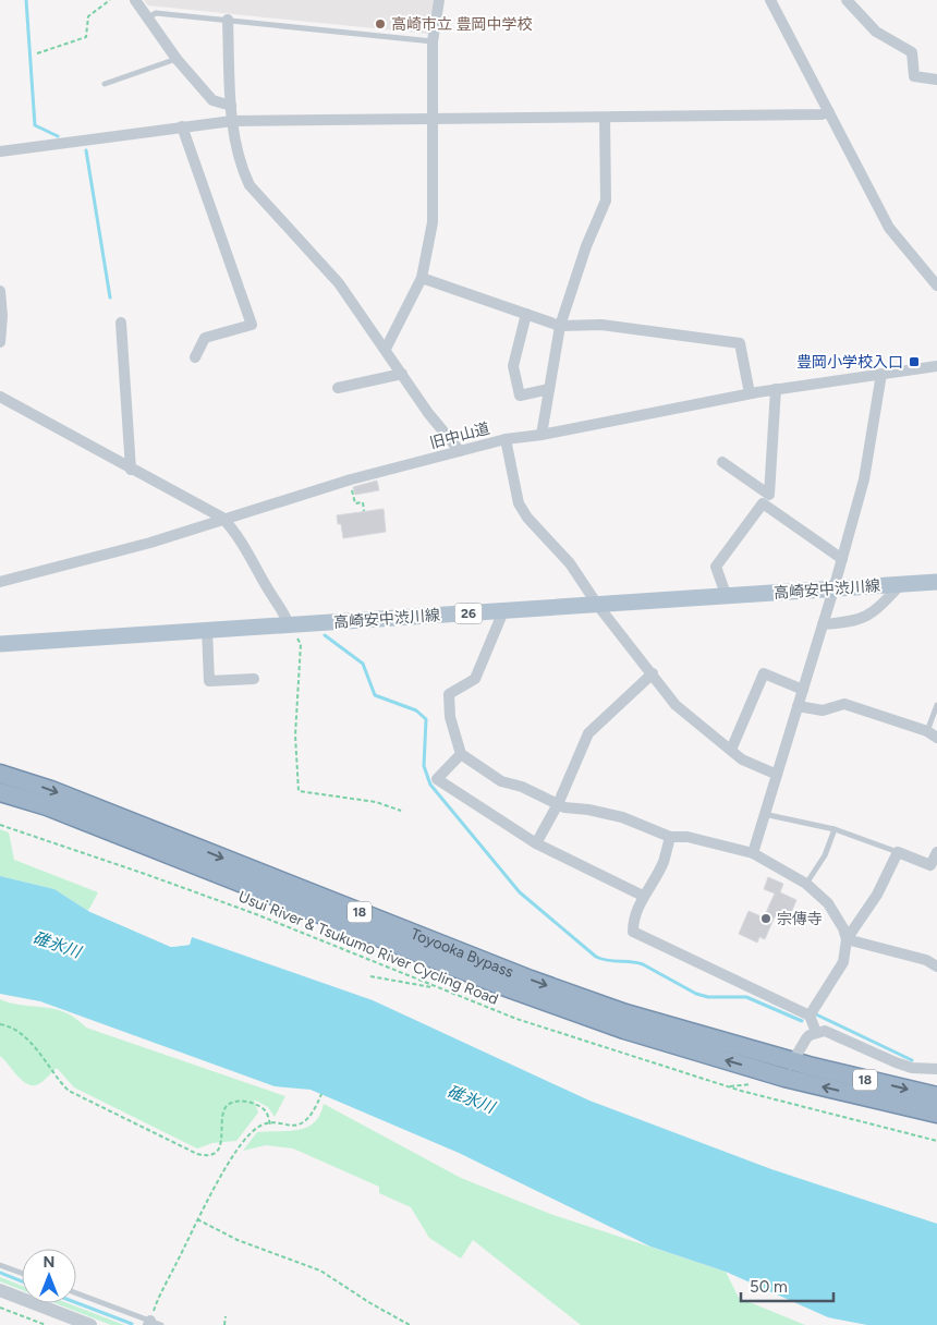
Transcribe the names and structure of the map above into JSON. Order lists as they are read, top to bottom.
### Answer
{
  "streets": {
    "highway": ["18", "Toyooka Bypass"],
    "main road": ["高崎安中渋川線", "26"],
    "street": ["旧中山道"],
    "path": ["Usui River & Tsukumo River Cycling Road"]
  },
  "water": ["碓氷川"],
  "places": {
    "other": ["高崎市立 豊岡中学校", "宗傳寺"],
    "transit": ["豊岡小学校入口"]
  },
  "scale_bar": "50 m",
  "north": "top"
}
